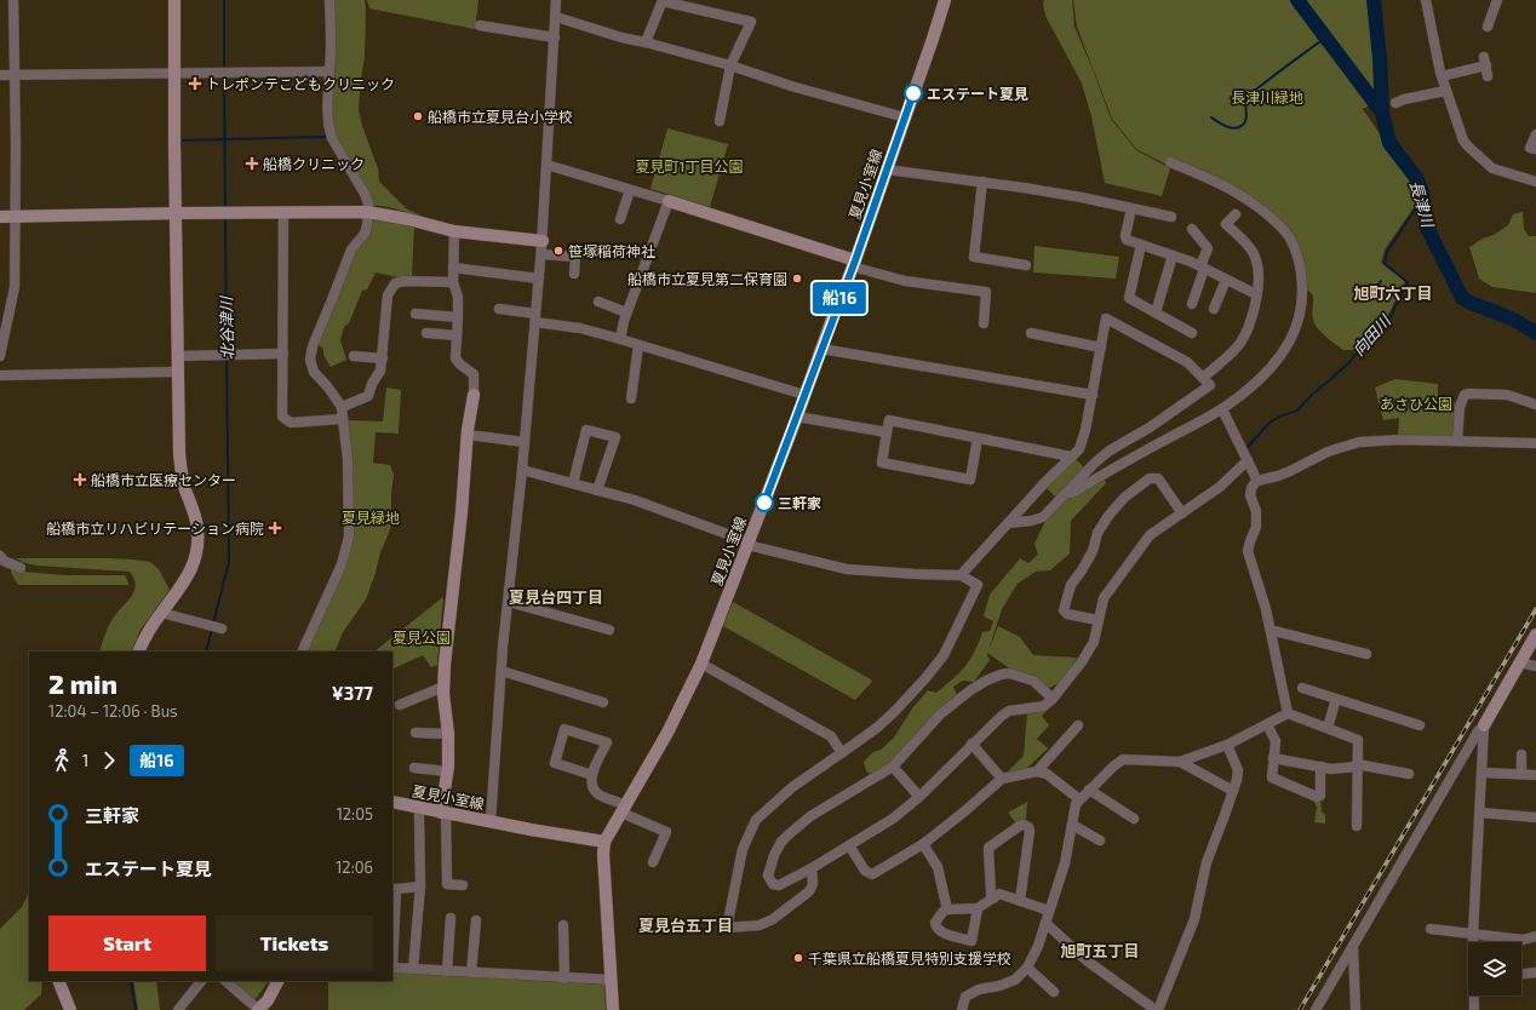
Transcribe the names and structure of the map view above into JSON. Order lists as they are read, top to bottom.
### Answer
{
  "streets": {
    "street": ["夏見小室線"]
  },
  "districts": [
    "旭町六丁目",
    "夏見台四丁目",
    "夏見台五丁目",
    "旭町五丁目"
  ],
  "water": ["長津川", "北谷津川", "向田川"],
  "parks": [
    "長津川緑地",
    "夏見町1丁目公園",
    "あさひ公園",
    "夏見緑地",
    "夏見公園"
  ],
  "places": {
    "health": [
      "トレポンテこどもクリニック",
      "船橋クリニック",
      "船橋市立医療センター",
      "船橋市立リハビリテーション病院"
    ],
    "other": [
      "エステート夏見",
      "船橋市立夏見台小学校",
      "笹塚稲荷神社",
      "船橋市立夏見第二保育園",
      "三軒家",
      "千葉県立船橋夏見特別支援学校"
    ]
  },
  "lines": ["bus line 船16"],
  "page": {
    "on_map": "船16",
    "heading": ["2 min", "12:04 – 12:06 · Bus", "¥377"],
    "legs": ["1", "船16"],
    "list": [
      {
        "name": "三軒家",
        "value": "12:05"
      },
      {
        "name": "エステート夏見",
        "value": "12:06"
      }
    ],
    "buttons": ["Start", "Tickets"]
  }
}
